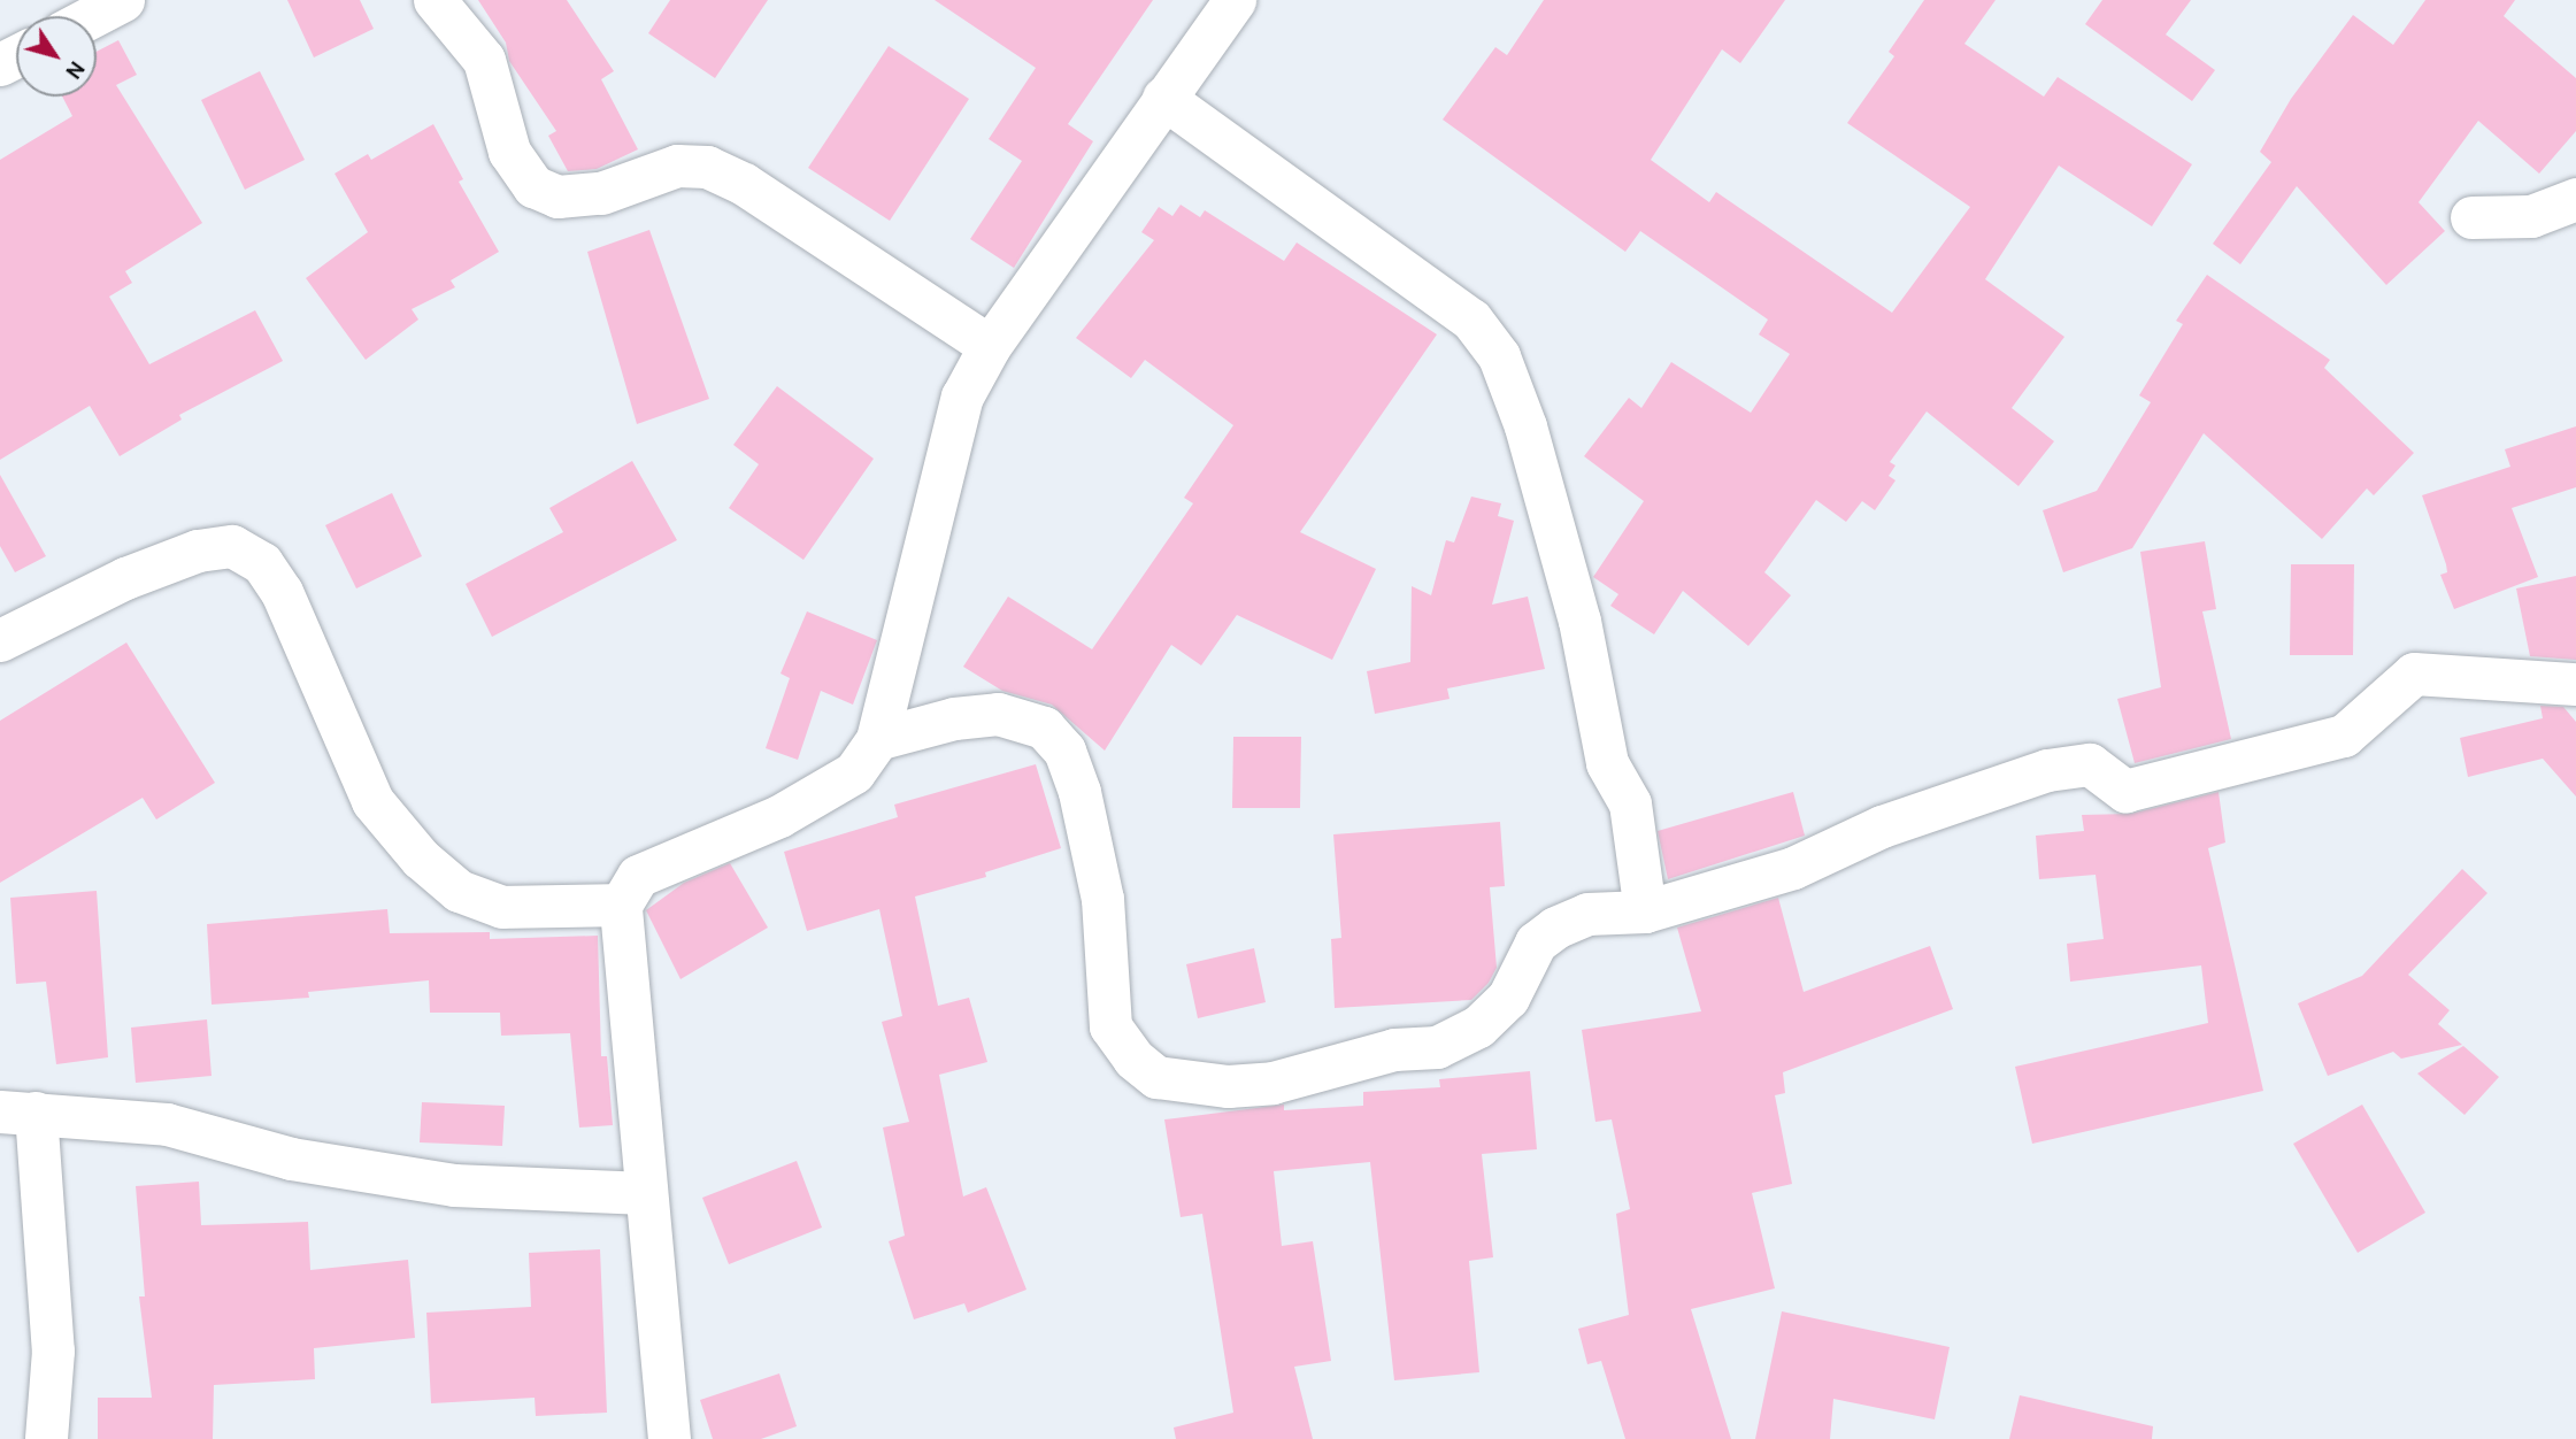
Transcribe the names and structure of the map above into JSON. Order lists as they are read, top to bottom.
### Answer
{
  "north": "bottom right"
}
